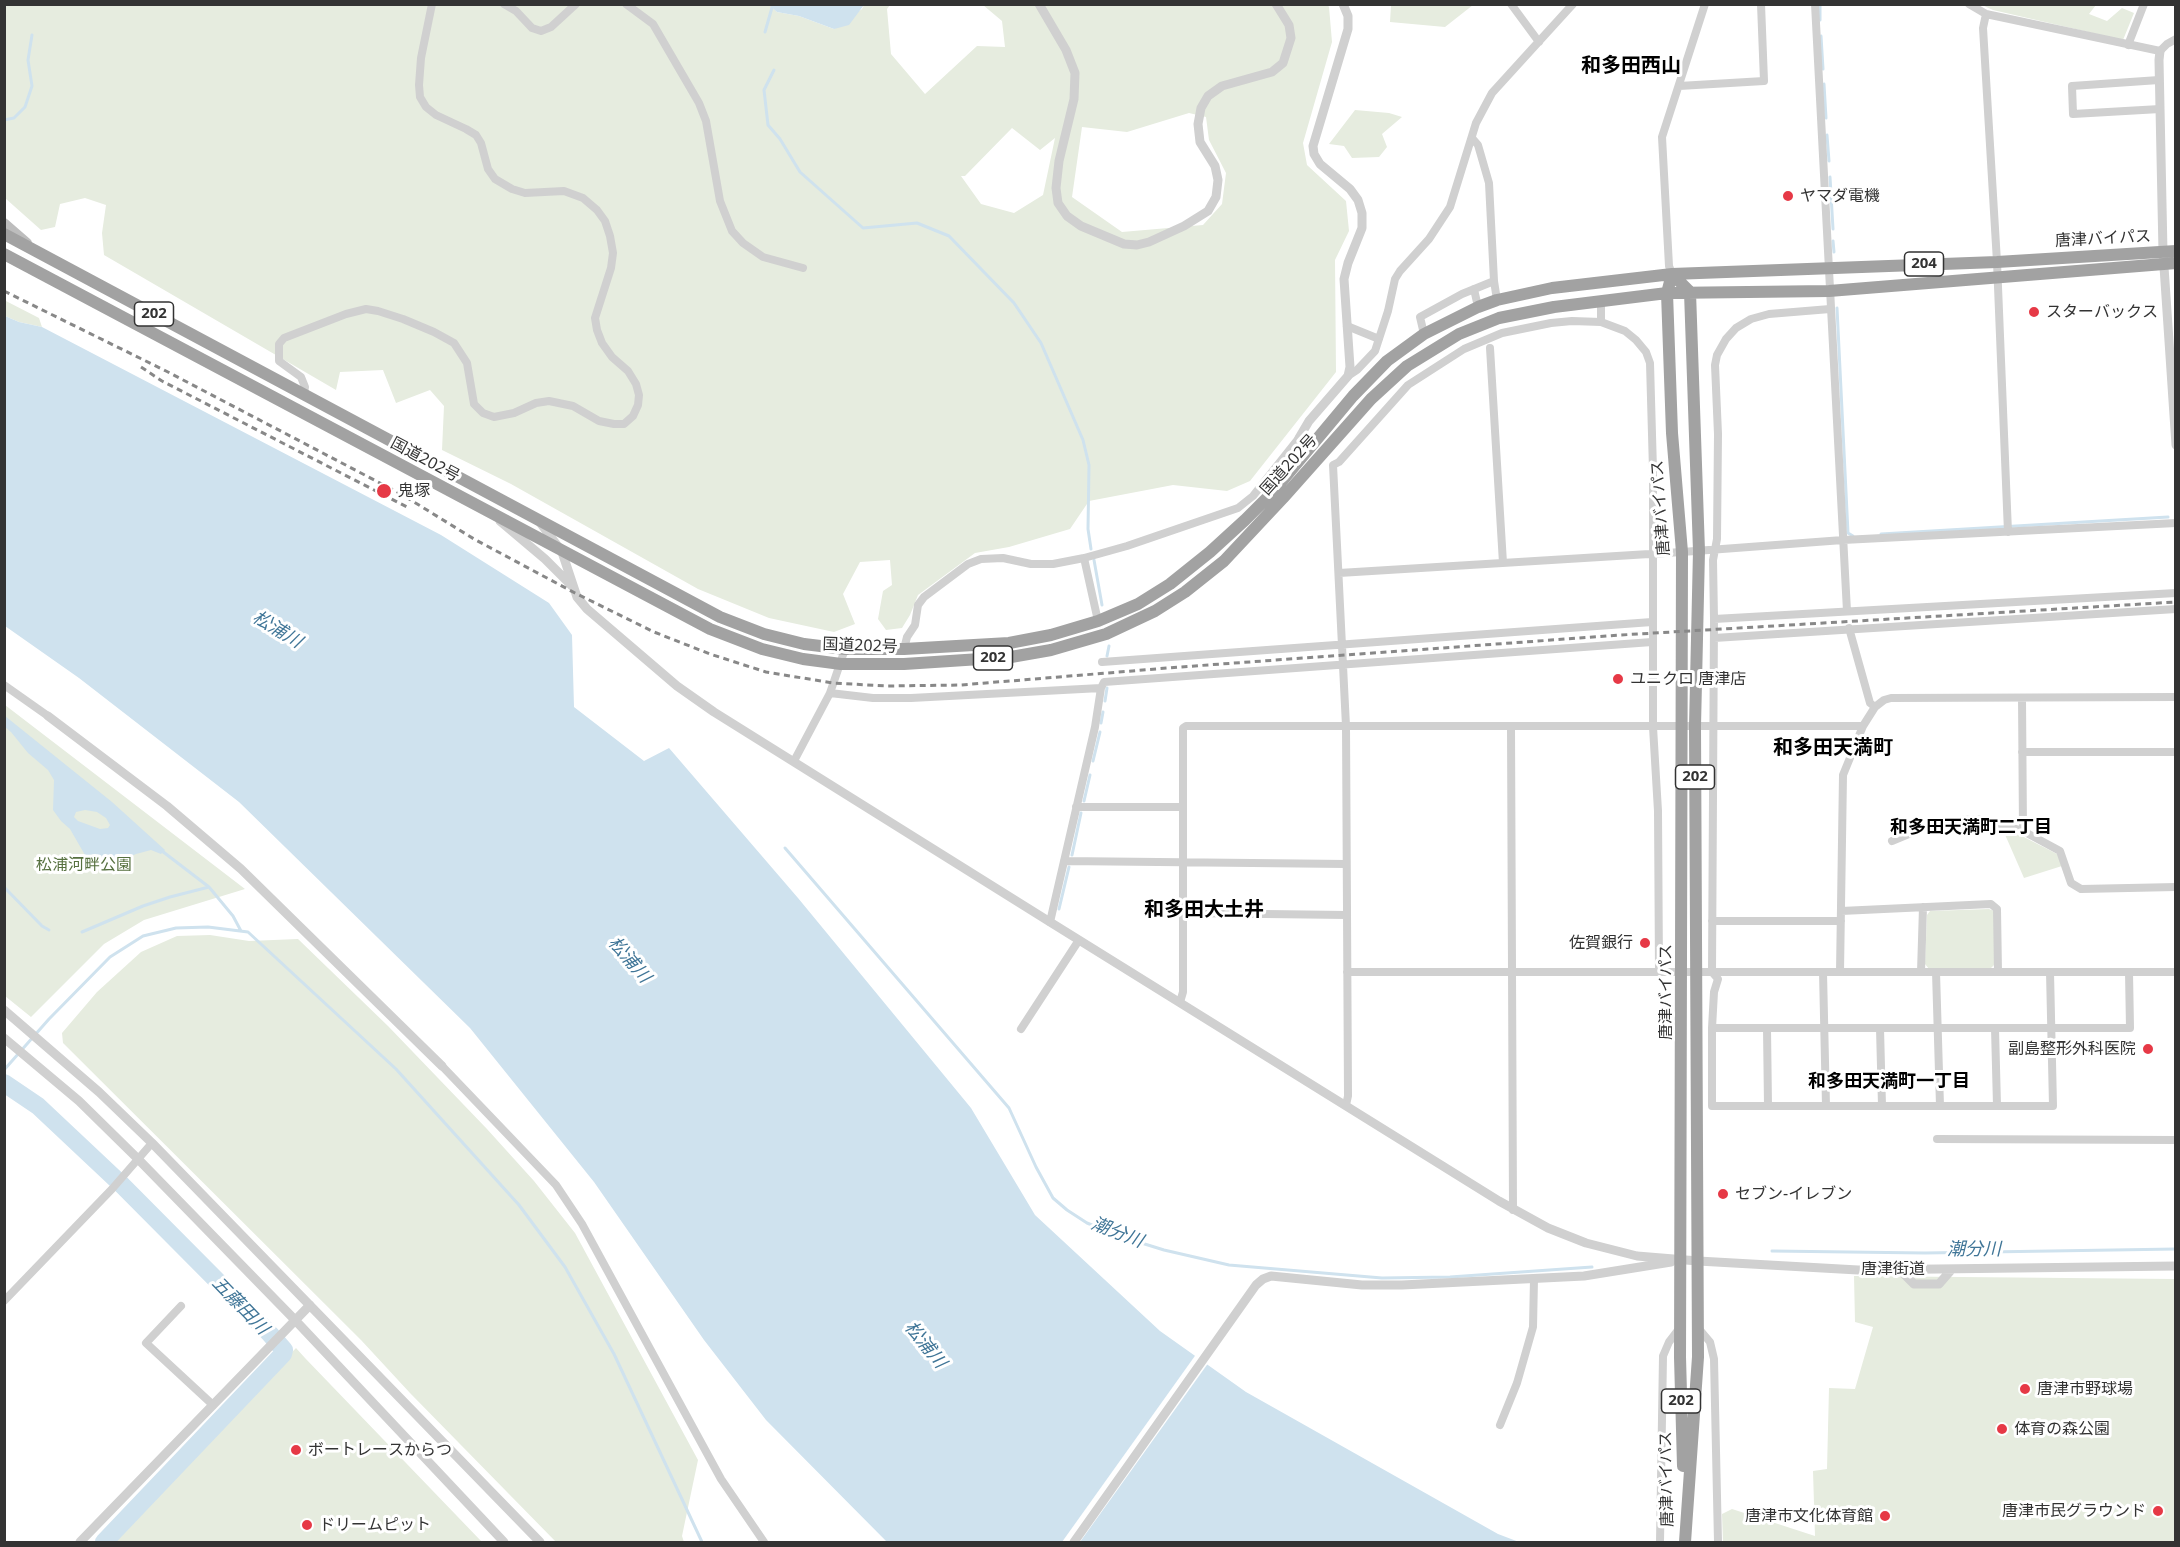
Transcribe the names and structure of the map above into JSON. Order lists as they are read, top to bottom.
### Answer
{
  "streets": {
    "highway": [
      "唐津バイパス",
      "204",
      "202",
      "国道202号"
    ],
    "street": ["唐津街道"]
  },
  "crossings": [
    ["唐津バイパス", "国道202号"],
    ["唐津バイパス", "唐津街道"]
  ],
  "districts": [
    "和多田西山",
    "和多田天満町",
    "和多田天満町二丁目",
    "和多田大土井",
    "和多田天満町一丁目"
  ],
  "water": ["松浦川", "潮分川", "五藤田川"],
  "parks": ["松浦河畔公園"],
  "places": [
    "ヤマダ電機",
    "スターバックス",
    "鬼塚",
    "ユニクロ 唐津店",
    "佐賀銀行",
    "副島整形外科医院",
    "セブン-イレブン",
    "唐津市野球場",
    "体育の森公園",
    "ボートレースからつ",
    "唐津市民グラウンド",
    "唐津市文化体育館",
    "ドリームピット"
  ]
}
